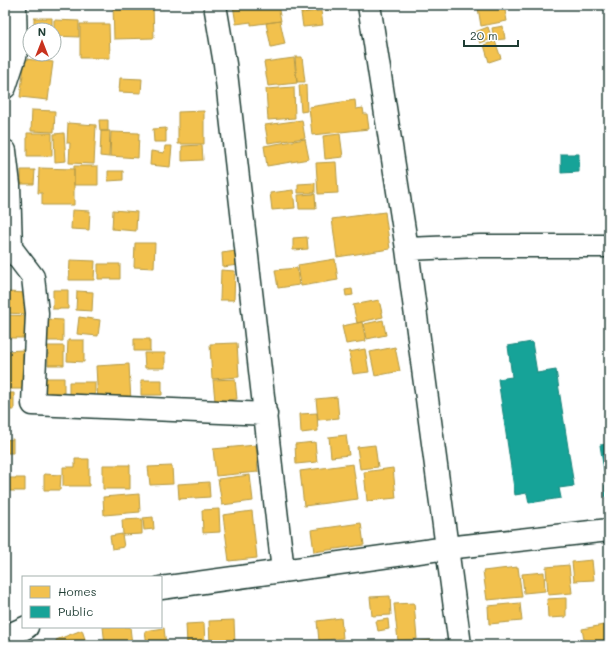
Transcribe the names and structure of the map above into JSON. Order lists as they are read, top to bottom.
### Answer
{
  "legend": ["Homes", "Public"],
  "scale_bar": "20 m",
  "north": "top"
}
